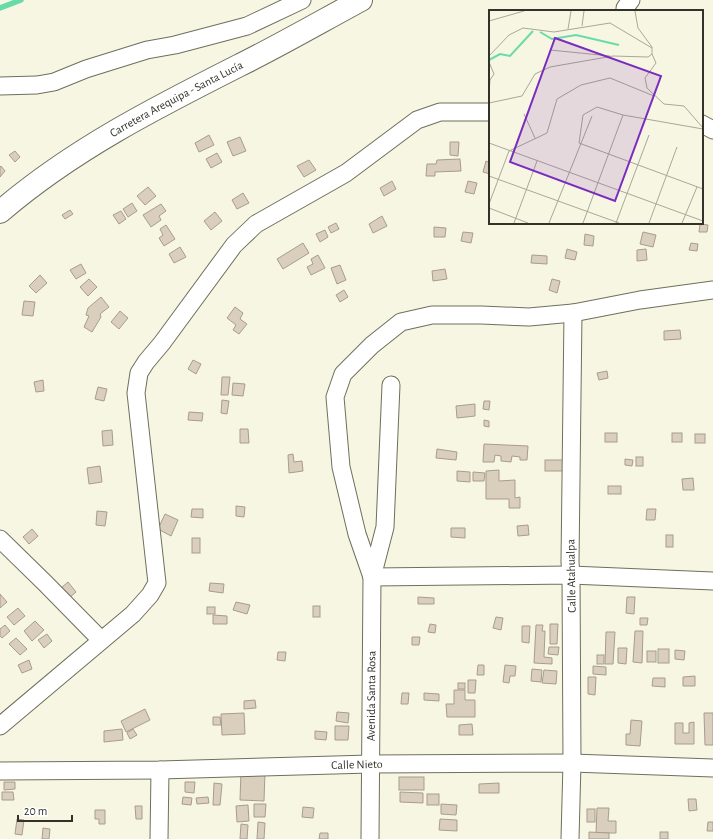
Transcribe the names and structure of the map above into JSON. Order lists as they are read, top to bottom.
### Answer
{
  "streets": {
    "main road": ["Carretera Arequipa - Santa Lucía"],
    "street": ["Calle Atahualpa", "Avenida Santa Rosa", "Calle Nieto"]
  },
  "crossings": [
    ["Calle Atahualpa", "Calle Nieto"],
    ["Avenida Santa Rosa", "Calle Nieto"]
  ],
  "scale_bar": "20 m"
}
